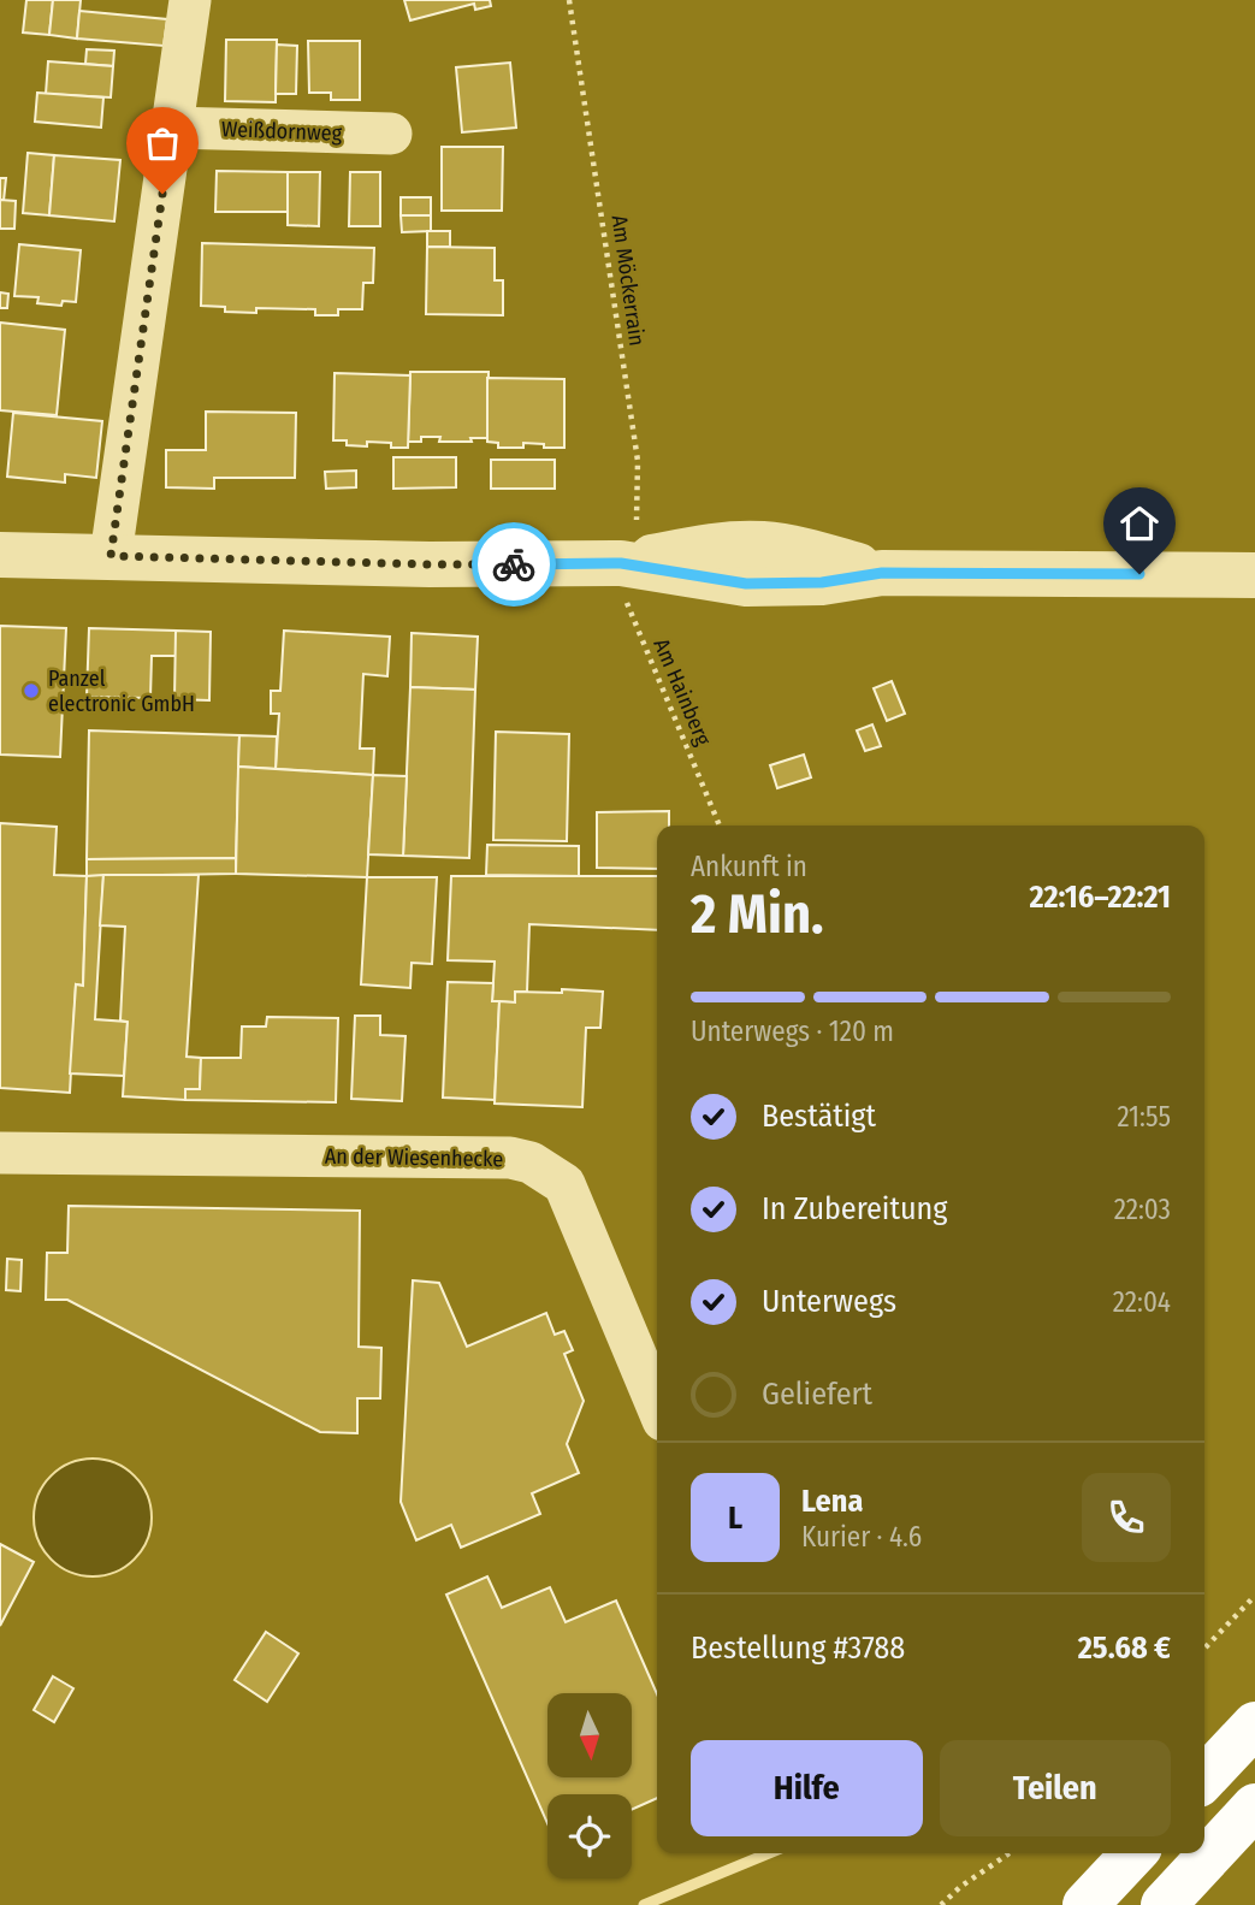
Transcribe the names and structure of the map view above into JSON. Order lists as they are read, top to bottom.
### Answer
{
  "streets": {
    "street": ["Weißdornweg", "An der Wiesenhecke"],
    "path": ["Am Möckerrain", "Am Hainberg"]
  },
  "crossings": [
    ["Am Möckerrain", "Am Hainberg"]
  ],
  "places": ["Panzel electronic GmbH"],
  "north": "bottom",
  "page": {
    "heading": ["2 Min.", "Ankunft in", "22:16–22:21"],
    "panel": [
      "Lena",
      "Kurier · 4.6",
      "Bestellung #3788",
      "25.68 €"
    ],
    "bar": "Unterwegs · 120 m",
    "list": [
      ["Bestätigt", "21:55"],
      ["In Zubereitung", "22:03"],
      ["Unterwegs", "22:04"],
      "Geliefert"
    ],
    "round": "L",
    "buttons": ["Hilfe", "Teilen"]
  }
}
